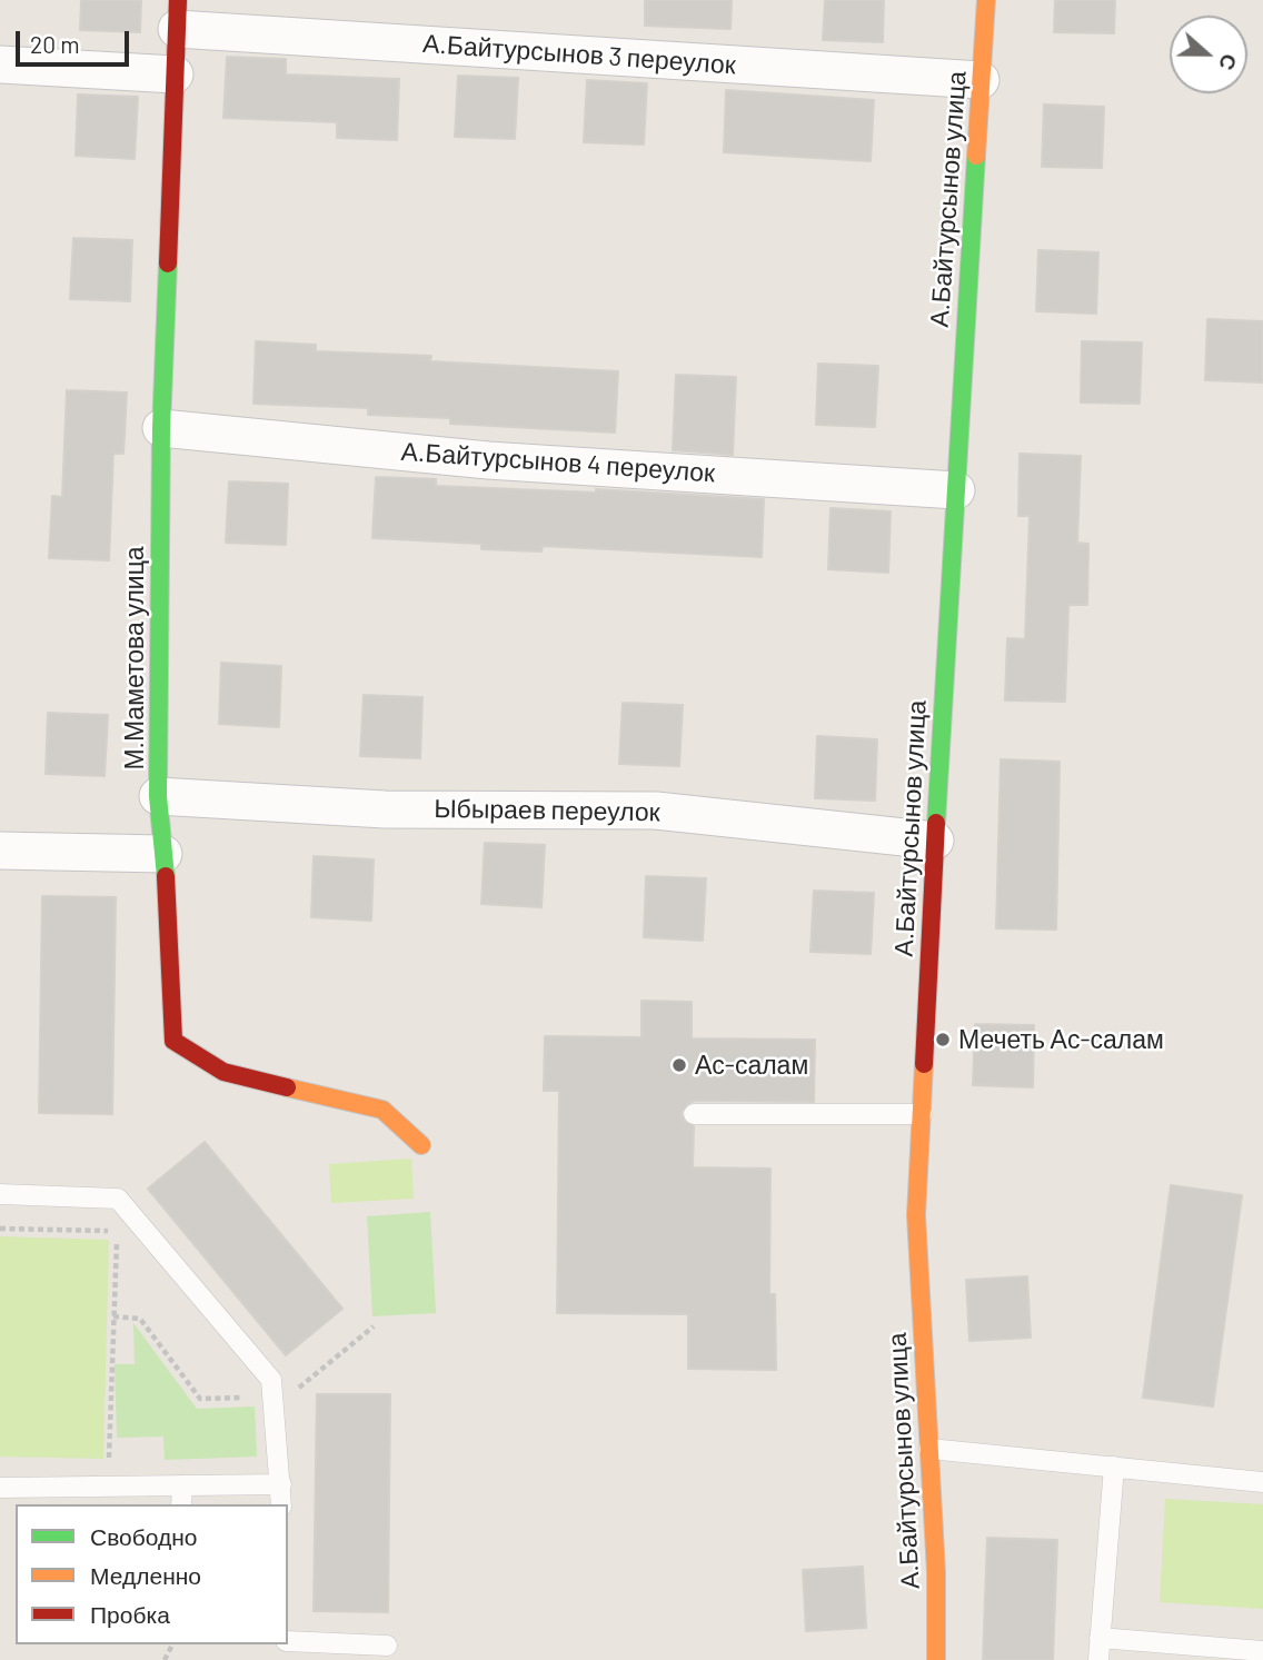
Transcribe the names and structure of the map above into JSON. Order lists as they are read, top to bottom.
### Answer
{
  "streets": {
    "street": [
      "А.Байтурсынов 3 переулок",
      "А.Байтурсынов улица",
      "А.Байтурсынов 4 переулок",
      "М.Маметова улица",
      "Ыбыраев переулок"
    ]
  },
  "crossings": [
    ["А.Байтурсынов 3 переулок", "А.Байтурсынов улица"],
    ["А.Байтурсынов 3 переулок", "М.Маметова улица"],
    ["А.Байтурсынов улица", "А.Байтурсынов 4 переулок"],
    ["А.Байтурсынов улица", "Ыбыраев переулок"],
    ["А.Байтурсынов 4 переулок", "М.Маметова улица"],
    ["М.Маметова улица", "Ыбыраев переулок"]
  ],
  "places": ["Мечеть Ас-салам", "Ас-салам"],
  "legend": ["Свободно", "Медленно", "Пробка"],
  "scale_bar": "20 m",
  "north": "right"
}
